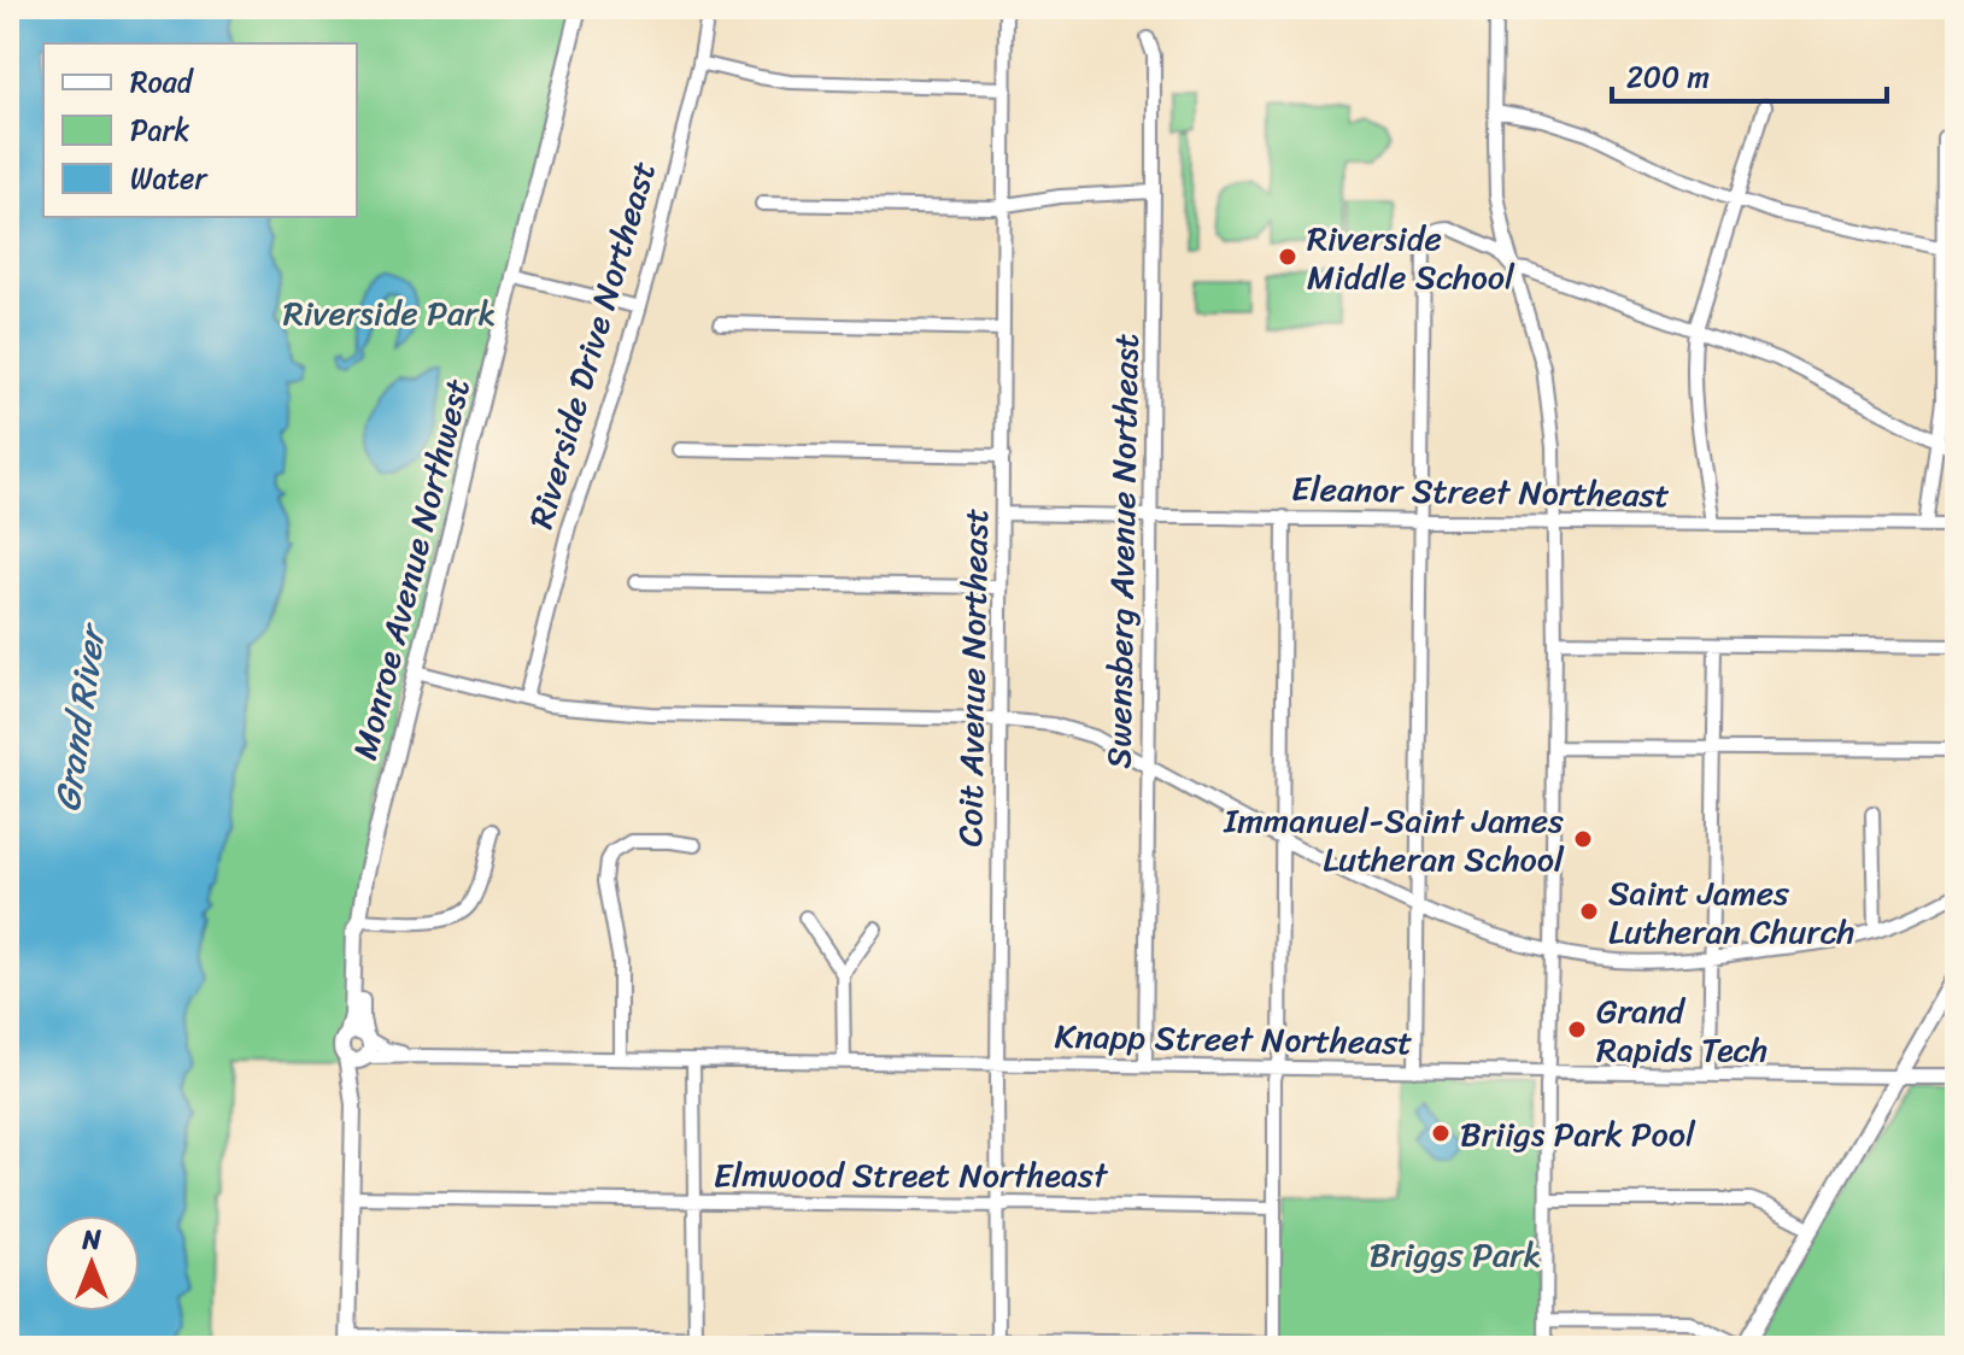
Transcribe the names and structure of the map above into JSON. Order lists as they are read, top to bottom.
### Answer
{
  "streets": {
    "main road": ["Monroe Avenue Northwest", "Knapp Street Northeast"],
    "street": [
      "Riverside Drive Northeast",
      "Eleanor Street Northeast",
      "Swensberg Avenue Northeast",
      "Coit Avenue Northeast",
      "Elmwood Street Northeast"
    ]
  },
  "crossings": [
    ["Eleanor Street Northeast", "Swensberg Avenue Northeast"],
    ["Eleanor Street Northeast", "Coit Avenue Northeast"],
    ["Swensberg Avenue Northeast", "Knapp Street Northeast"],
    ["Monroe Avenue Northwest", "Knapp Street Northeast"],
    ["Coit Avenue Northeast", "Knapp Street Northeast"],
    ["Coit Avenue Northeast", "Elmwood Street Northeast"]
  ],
  "water": ["Grand River"],
  "parks": ["Riverside Park", "Briggs Park"],
  "places": [
    "Riverside Middle School",
    "Immanuel-Saint James Lutheran School",
    "Saint James Lutheran Church",
    "Grand Rapids Tech",
    "Briigs Park Pool"
  ],
  "legend": ["Road", "Park", "Water"],
  "scale_bar": "200 m",
  "north": "top"
}
